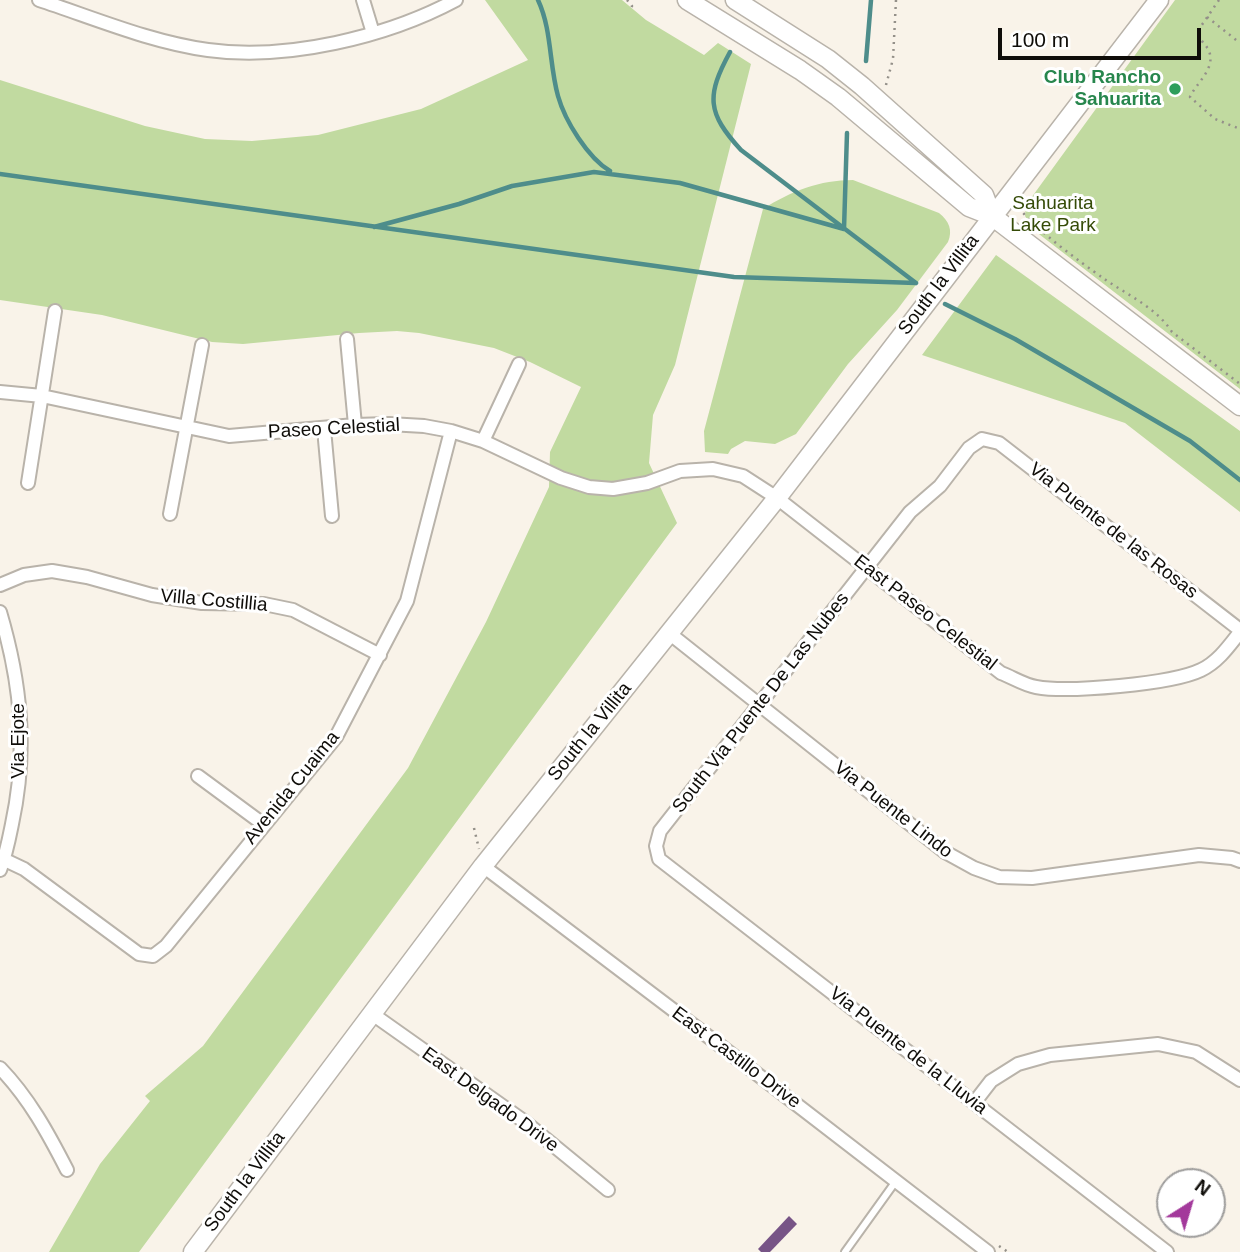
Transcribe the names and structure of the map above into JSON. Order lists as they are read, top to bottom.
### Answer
{
  "streets": {
    "street": [
      "South la Villita",
      "Paseo Celestial",
      "Via Puente de las Rosas",
      "Villa Costillia",
      "East Paseo Celestial",
      "South Via Puente De Las Nubes",
      "Via Ejote",
      "Avenida Cuaima",
      "Via Puente Lindo",
      "Via Puente de la Lluvia",
      "East Castillo Drive",
      "East Delgado Drive"
    ]
  },
  "crossings": [
    ["South la Villita", "Paseo Celestial"],
    ["South la Villita", "East Paseo Celestial"],
    ["South la Villita", "Via Puente Lindo"],
    ["South la Villita", "East Castillo Drive"],
    ["South la Villita", "East Delgado Drive"],
    ["Paseo Celestial", "East Paseo Celestial"],
    ["Paseo Celestial", "Avenida Cuaima"],
    ["Via Puente de las Rosas", "East Paseo Celestial"],
    ["Via Puente de las Rosas", "South Via Puente De Las Nubes"],
    ["Villa Costillia", "Avenida Cuaima"],
    ["East Paseo Celestial", "South Via Puente De Las Nubes"],
    ["South Via Puente De Las Nubes", "Via Puente Lindo"],
    ["South Via Puente De Las Nubes", "Via Puente de la Lluvia"],
    ["Via Ejote", "Avenida Cuaima"]
  ],
  "parks": ["Sahuarita Lake Park"],
  "places": ["Club Rancho Sahuarita"],
  "scale_bar": "100 m",
  "north": "top right"
}
